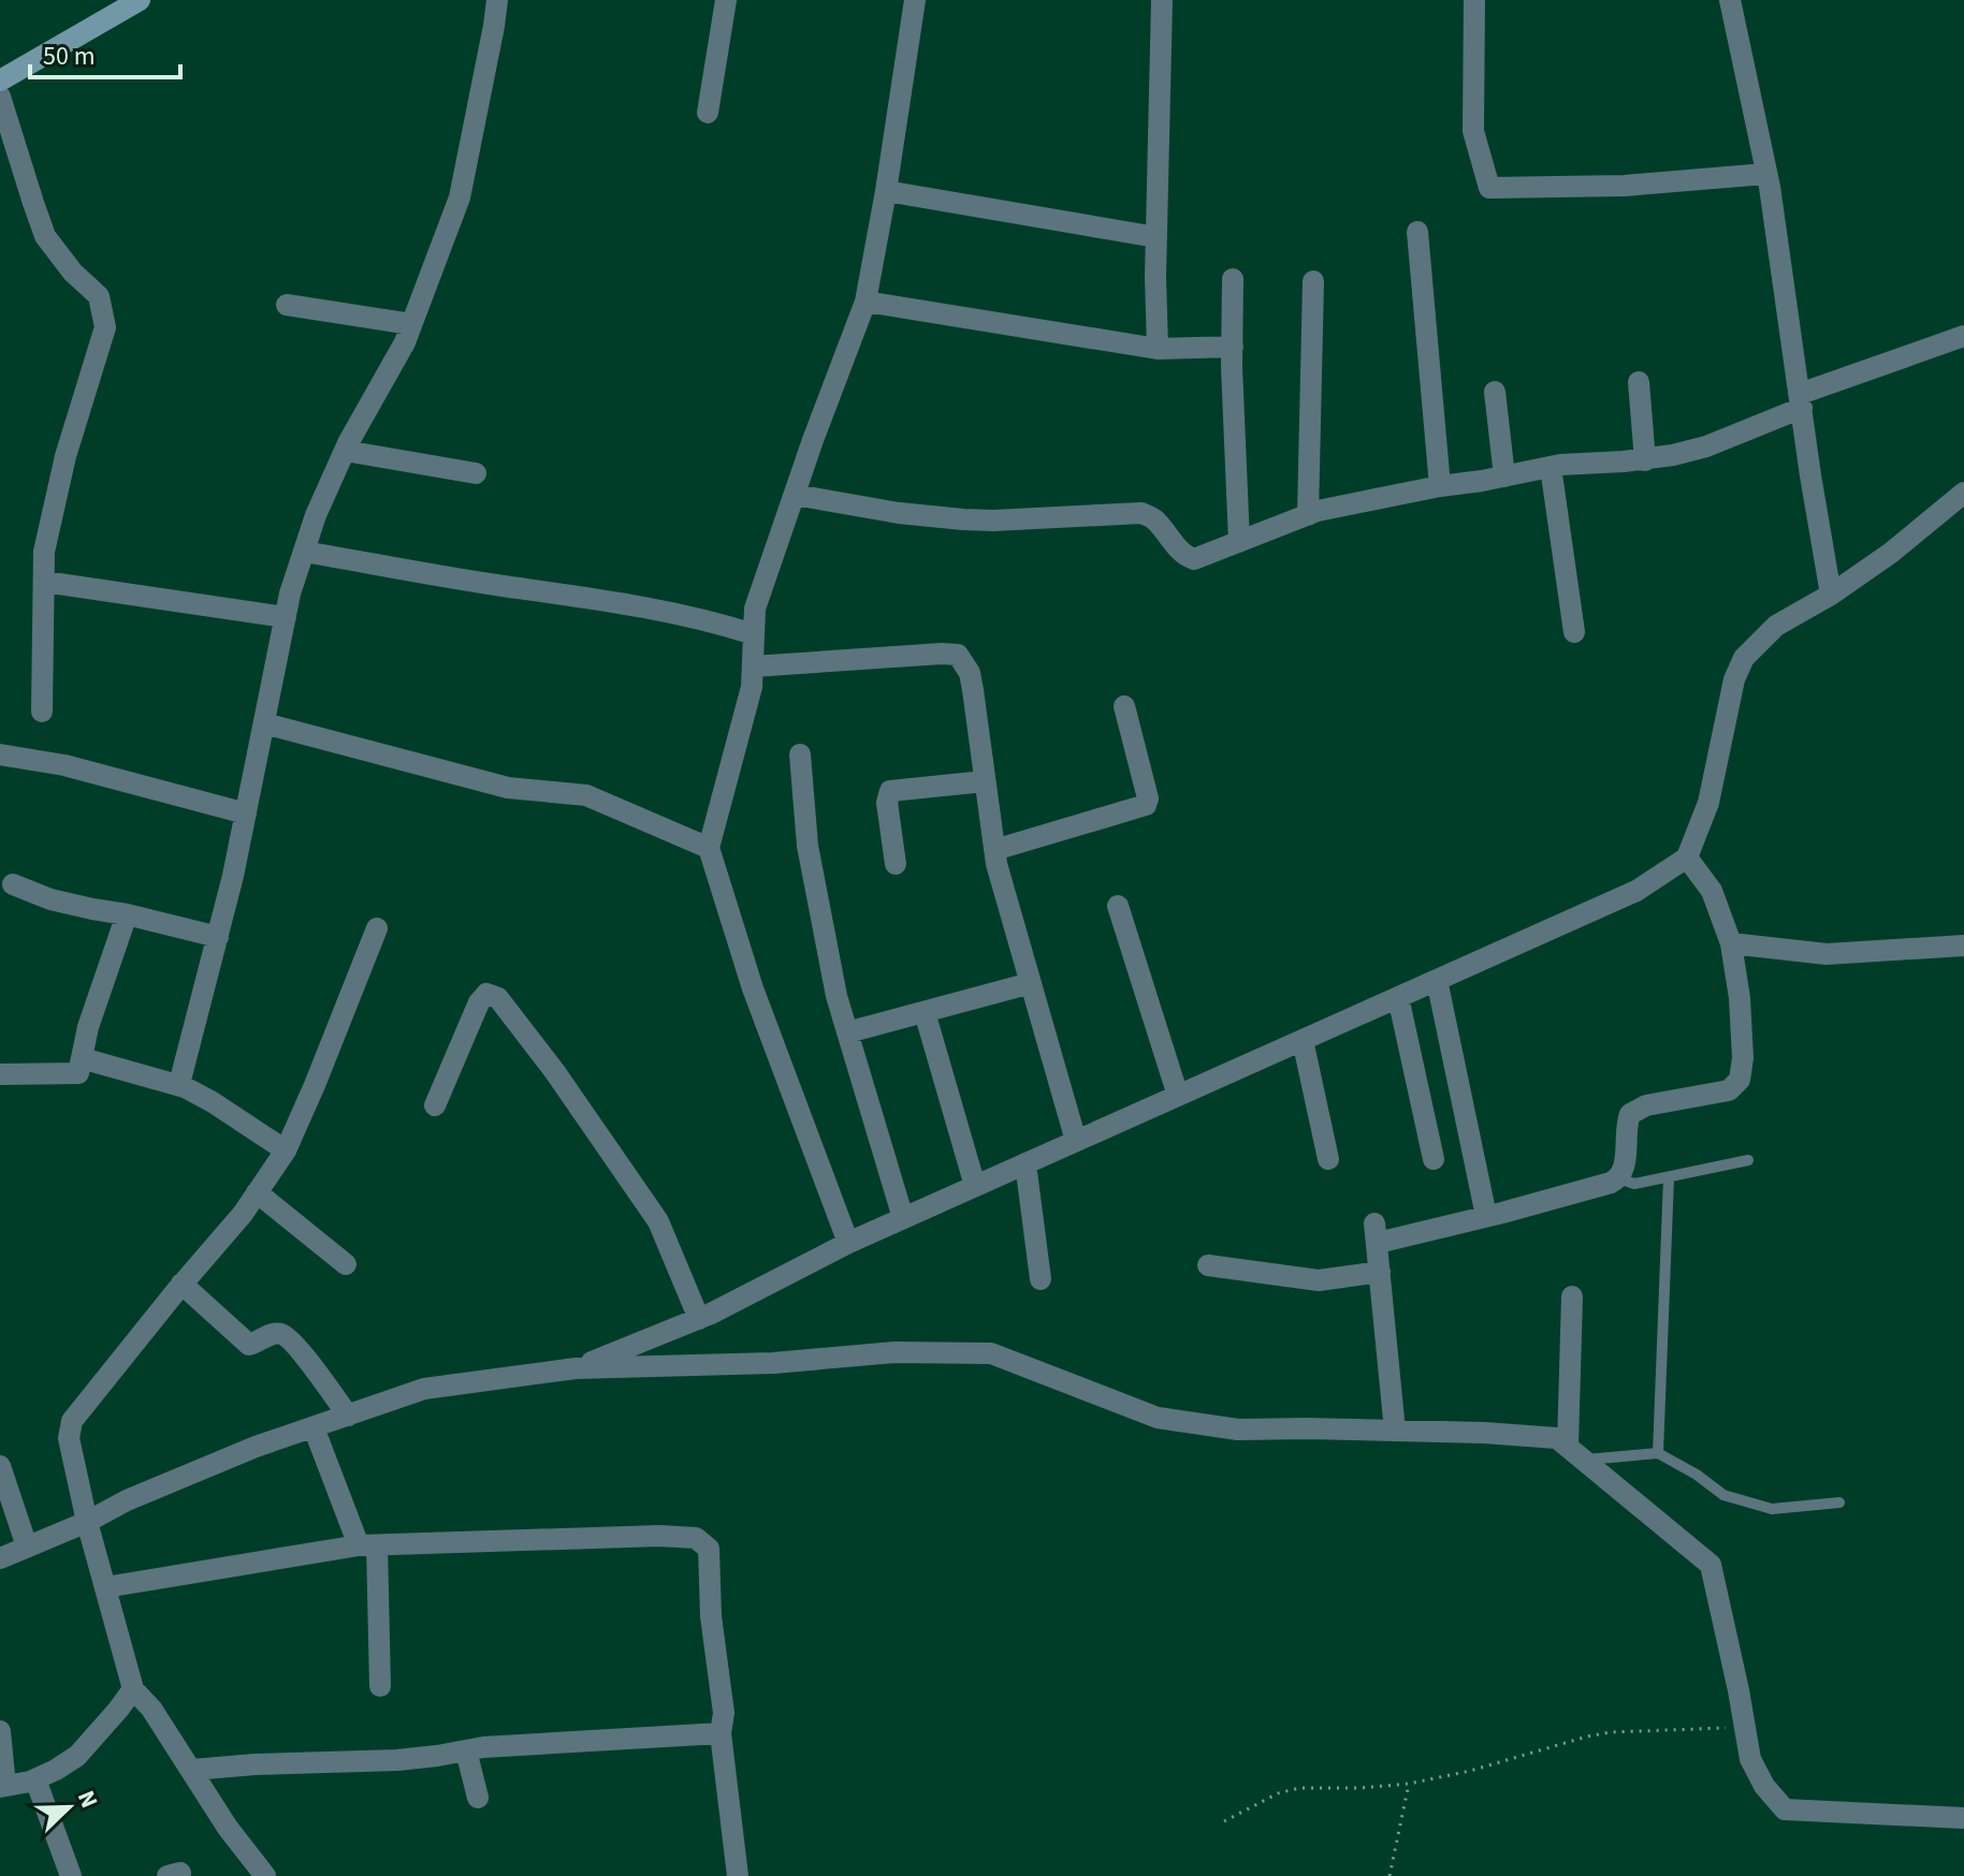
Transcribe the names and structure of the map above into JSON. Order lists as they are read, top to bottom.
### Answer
{
  "scale_bar": "50 m",
  "north": "top right"
}
